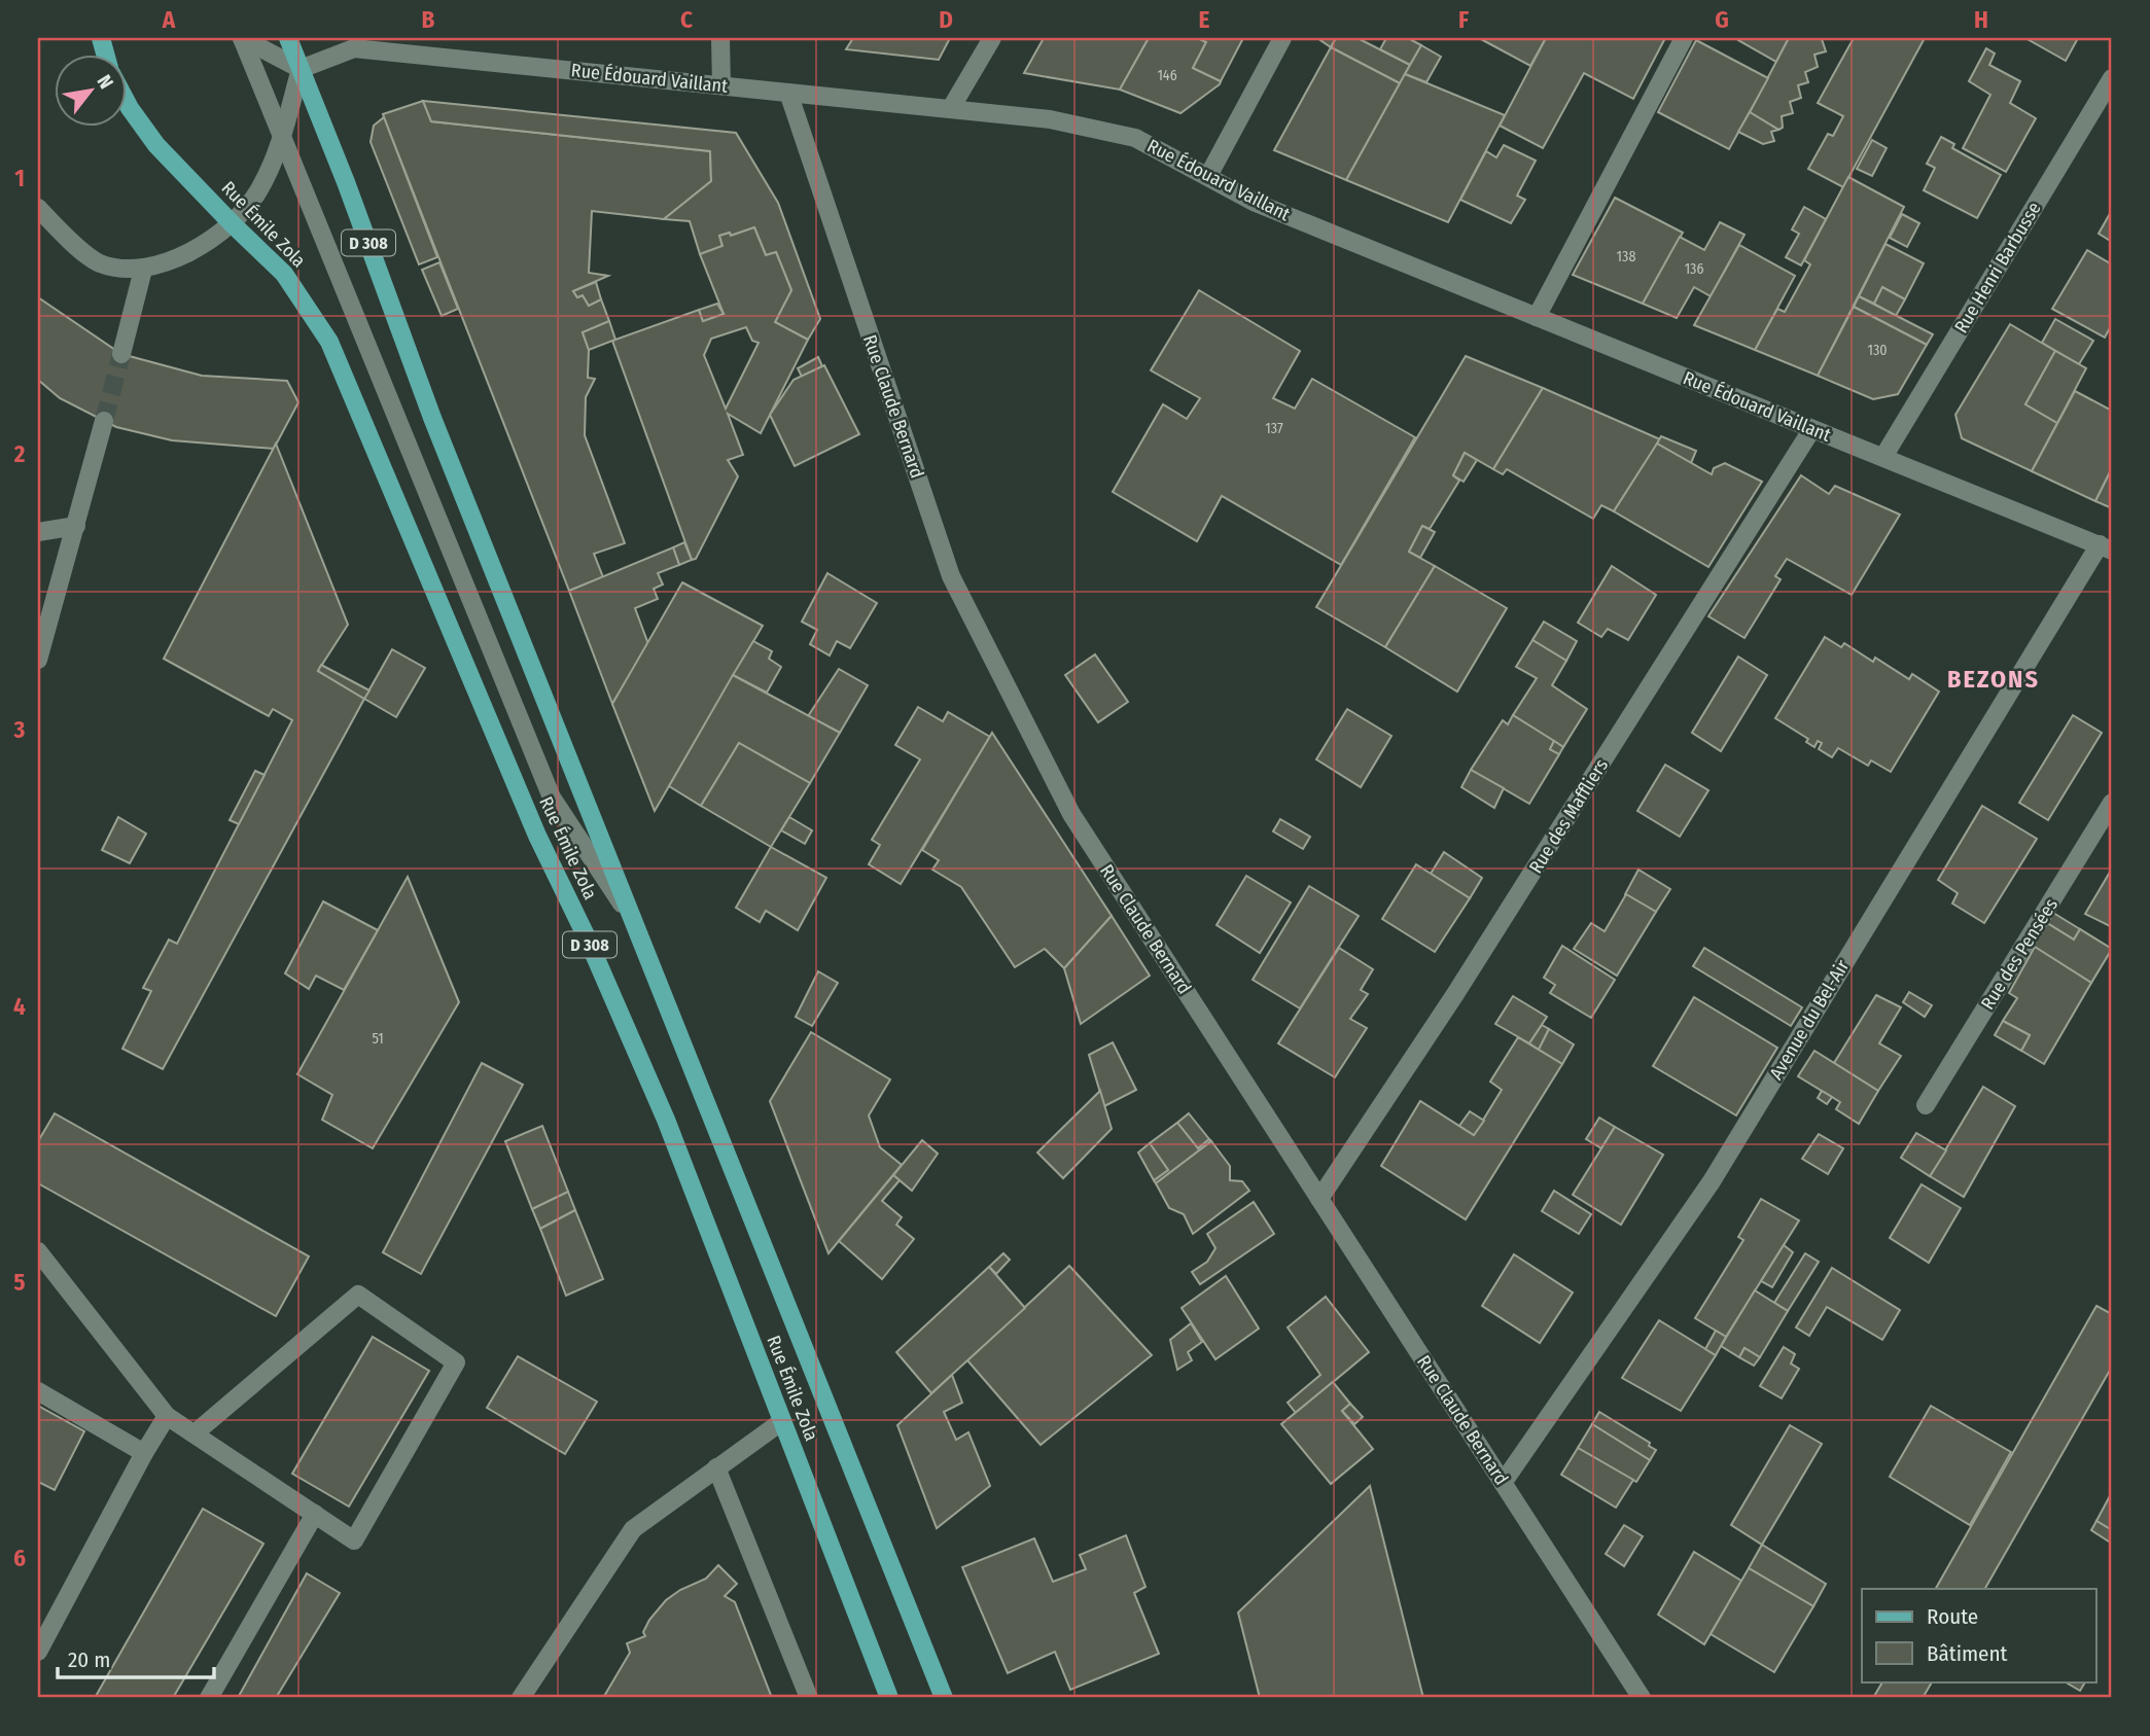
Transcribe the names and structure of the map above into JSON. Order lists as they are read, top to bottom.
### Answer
{
  "streets": {
    "main road": ["Rue Émile Zola", "D 308"],
    "street": [
      "Rue Édouard Vaillant",
      "Rue Henri Barbusse",
      "Rue Claude Bernard",
      "Rue des Maffliers",
      "Rue des Pensées",
      "Avenue du Bel-Air"
    ]
  },
  "crossings": [
    ["Rue Édouard Vaillant", "Rue Émile Zola"],
    ["Rue Édouard Vaillant", "Rue Henri Barbusse"],
    ["Rue Édouard Vaillant", "Rue Claude Bernard"],
    ["Rue Édouard Vaillant", "Rue des Maffliers"],
    ["Rue Édouard Vaillant", "Avenue du Bel-Air"],
    ["Rue Claude Bernard", "Rue des Maffliers"],
    ["Rue Claude Bernard", "Avenue du Bel-Air"]
  ],
  "districts": ["BEZONS"],
  "house_numbers": [
    "146",
    "138",
    "136",
    "130",
    "137",
    "51"
  ],
  "legend": ["Route", "Bâtiment"],
  "scale_bar": "20 m",
  "north": "top right",
  "grid": {
    "columns": [
      "A",
      "B",
      "C",
      "D",
      "E",
      "F",
      "G",
      "H"
    ],
    "rows": [
      "1",
      "2",
      "3",
      "4",
      "5",
      "6"
    ]
  }
}
